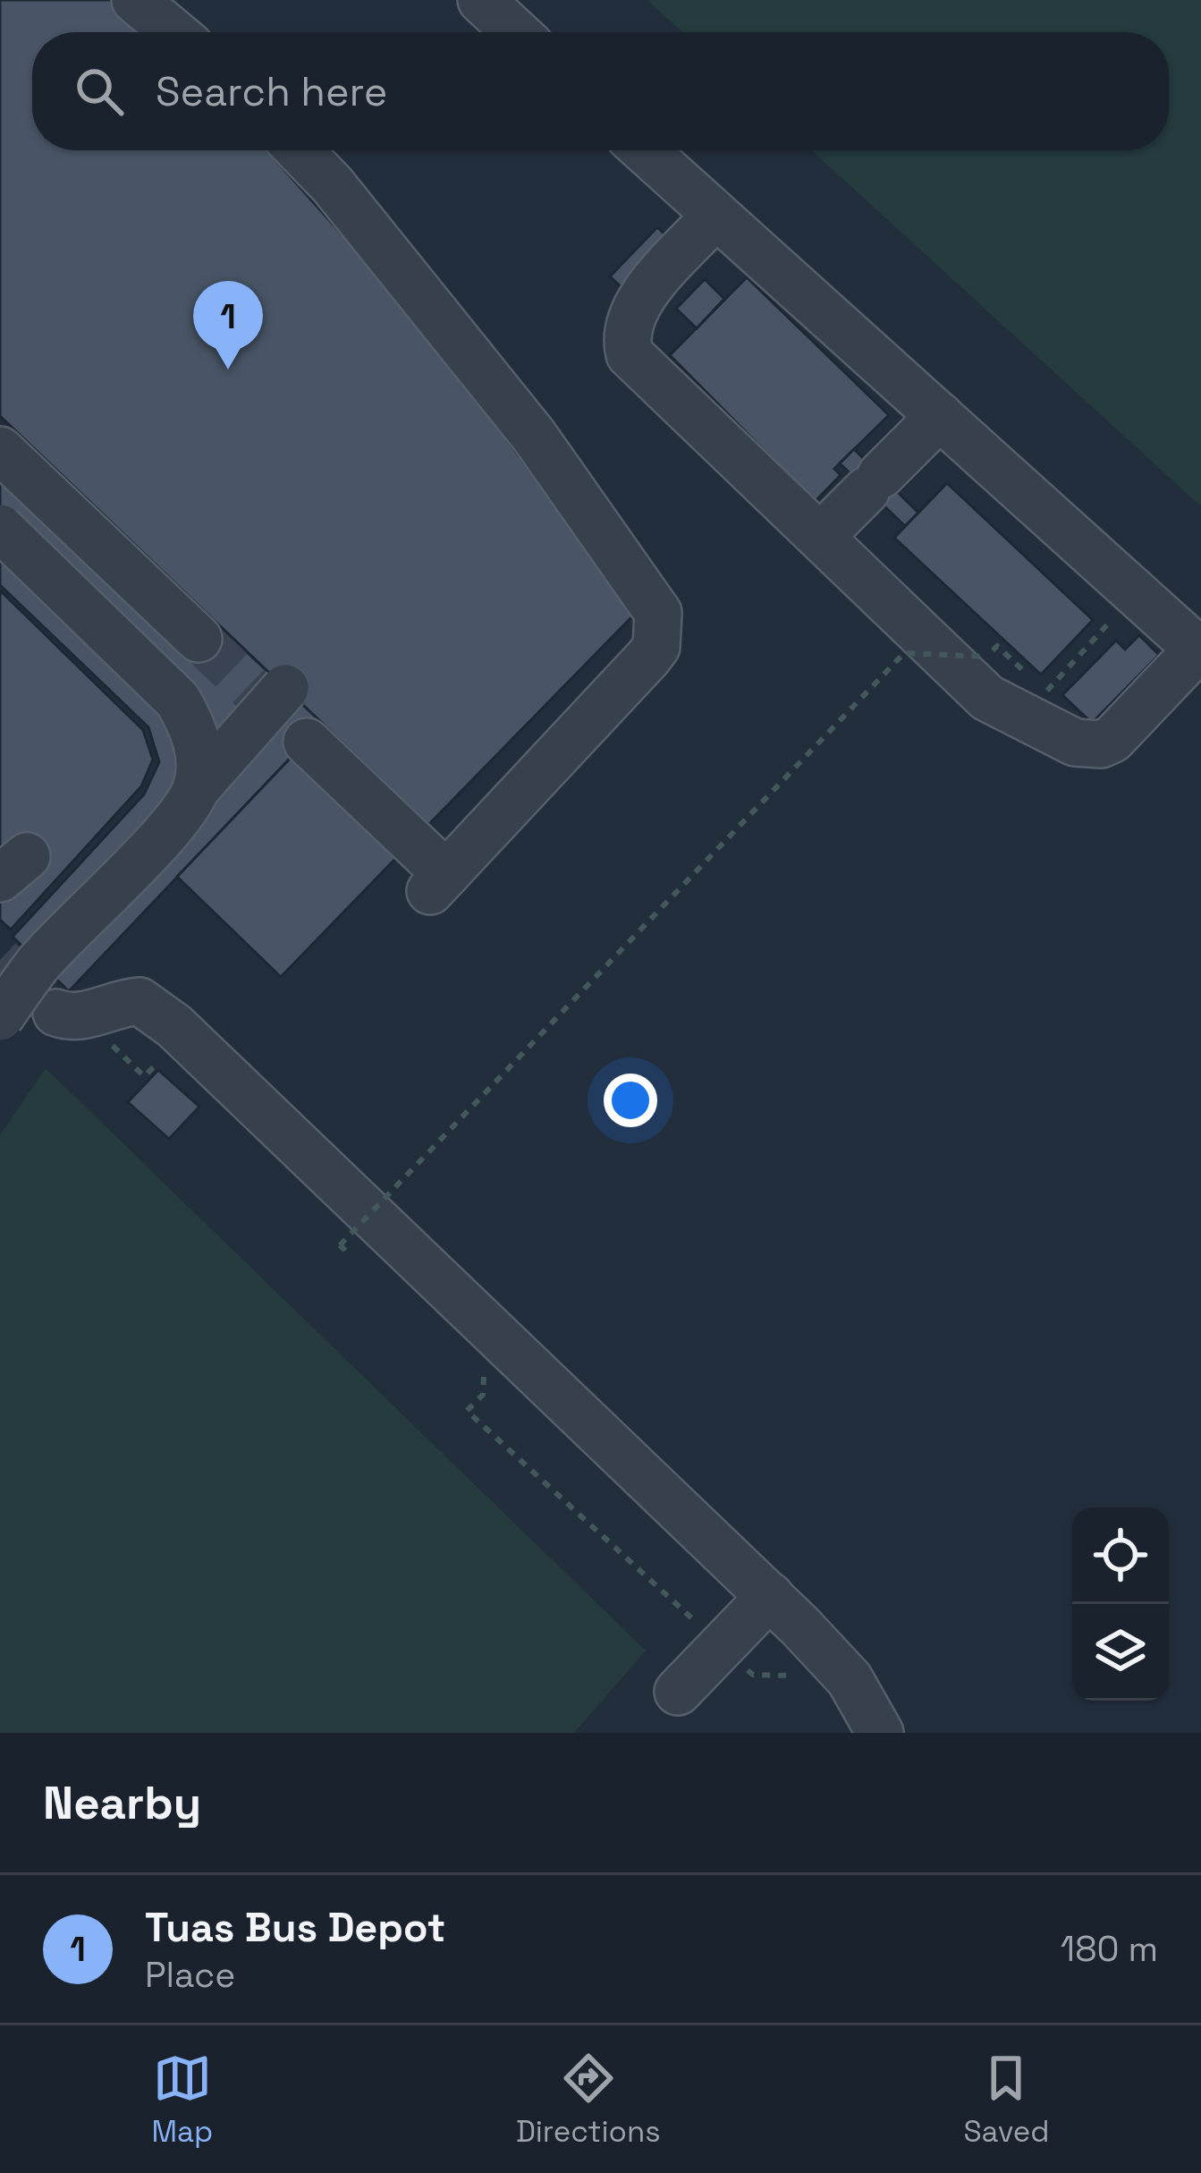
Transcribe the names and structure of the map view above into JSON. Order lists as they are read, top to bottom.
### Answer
{
  "page": {
    "search": "Search here",
    "pins": "1",
    "heading": "Nearby",
    "list": [
      {
        "mark": "1",
        "name": "Tuas Bus Depot",
        "note": "Place",
        "value": "180 m"
      }
    ],
    "nav": ["Map", "Directions", "Saved"]
  }
}
